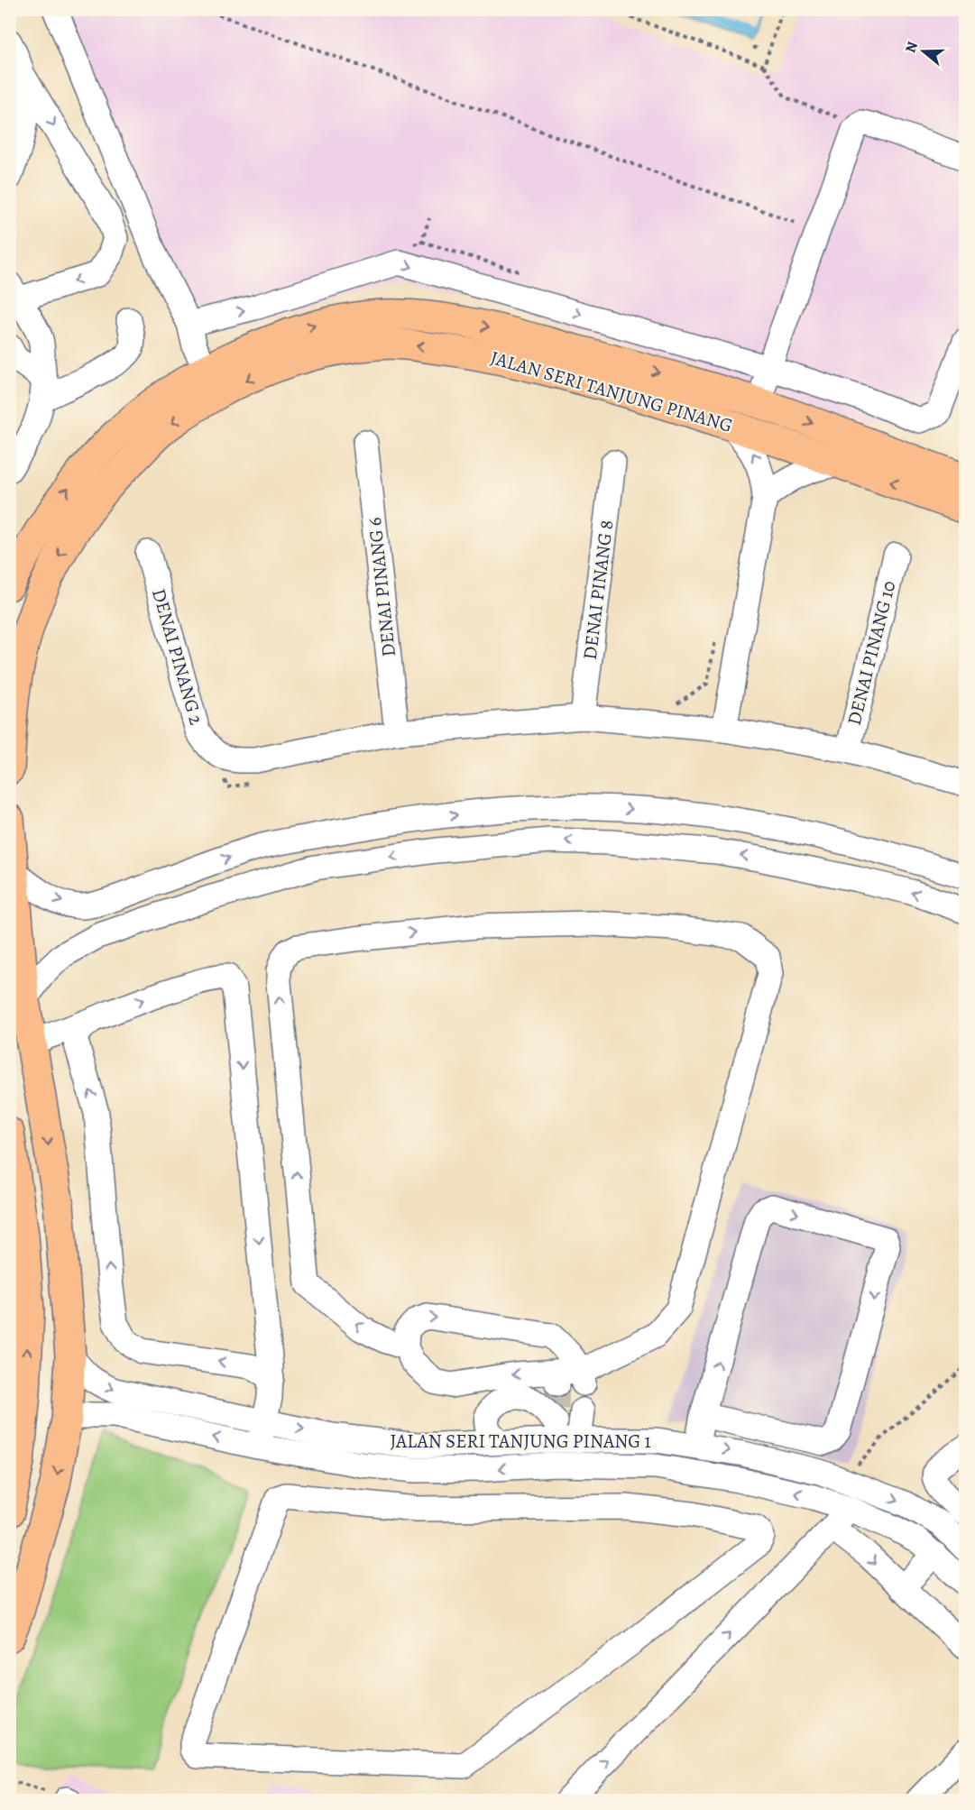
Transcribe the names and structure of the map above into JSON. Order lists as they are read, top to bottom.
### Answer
{
  "streets": {
    "main road": ["JALAN SERI TANJUNG PINANG"],
    "street": [
      "DENAI PINANG 6",
      "DENAI PINANG 8",
      "DENAI PINANG 10",
      "DENAI PINANG 2",
      "JALAN SERI TANJUNG PINANG 1"
    ]
  },
  "north": "left"
}
